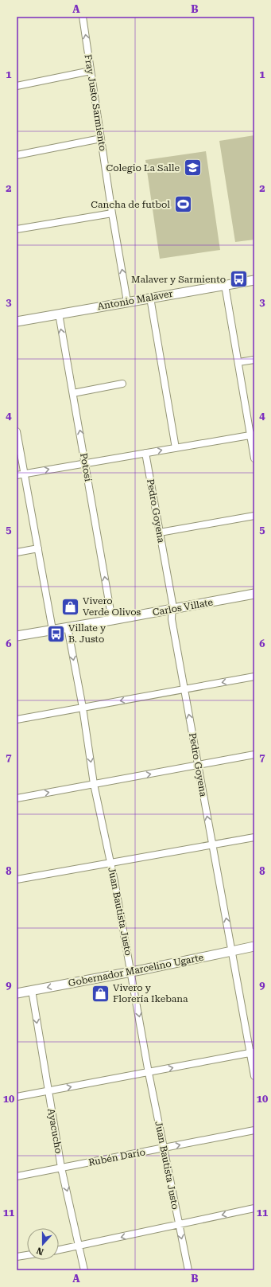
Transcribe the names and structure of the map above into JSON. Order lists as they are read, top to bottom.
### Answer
{
  "streets": {
    "street": [
      "Fray Justo Sarmiento",
      "Antonio Malaver",
      "Potosí",
      "Pedro Goyena",
      "Carlos Villate",
      "Juan Bautista Justo",
      "Gobernador Marcelino Ugarte",
      "Ayacucho",
      "Rubén Darío"
    ]
  },
  "crossings": [
    ["Fray Justo Sarmiento", "Antonio Malaver"],
    ["Antonio Malaver", "Potosí"],
    ["Potosí", "Carlos Villate"],
    ["Pedro Goyena", "Carlos Villate"],
    ["Pedro Goyena", "Gobernador Marcelino Ugarte"],
    ["Carlos Villate", "Juan Bautista Justo"],
    ["Juan Bautista Justo", "Gobernador Marcelino Ugarte"],
    ["Juan Bautista Justo", "Rubén Darío"],
    ["Gobernador Marcelino Ugarte", "Ayacucho"],
    ["Ayacucho", "Rubén Darío"]
  ],
  "one_way": [
    "Fray Justo Sarmiento",
    "Potosí",
    "Pedro Goyena",
    "Juan Bautista Justo",
    "Gobernador Marcelino Ugarte",
    "Ayacucho",
    "Rubén Darío"
  ],
  "places": {
    "school or university": ["Colegio La Salle"],
    "sports": ["Cancha de futbol"],
    "bus stop": ["Malaver y Sarmiento", "Villate y B. Justo"],
    "shop": ["Vivero Verde Olivos", "Vivero y Florería Ikebana"]
  },
  "north": "bottom",
  "grid": {
    "columns": ["A", "B"],
    "rows": [
      "1",
      "2",
      "3",
      "4",
      "5",
      "6",
      "7",
      "8",
      "9",
      "10",
      "11"
    ]
  }
}
